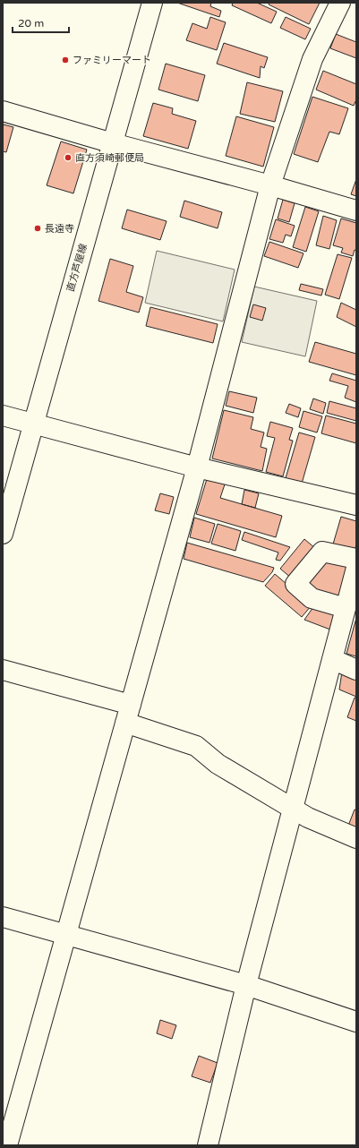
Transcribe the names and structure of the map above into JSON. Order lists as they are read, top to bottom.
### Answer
{
  "streets": {
    "street": ["直方芦屋線"]
  },
  "places": ["ファミリーマート", "直方須崎郵便局", "長遠寺"],
  "scale_bar": "20 m"
}
